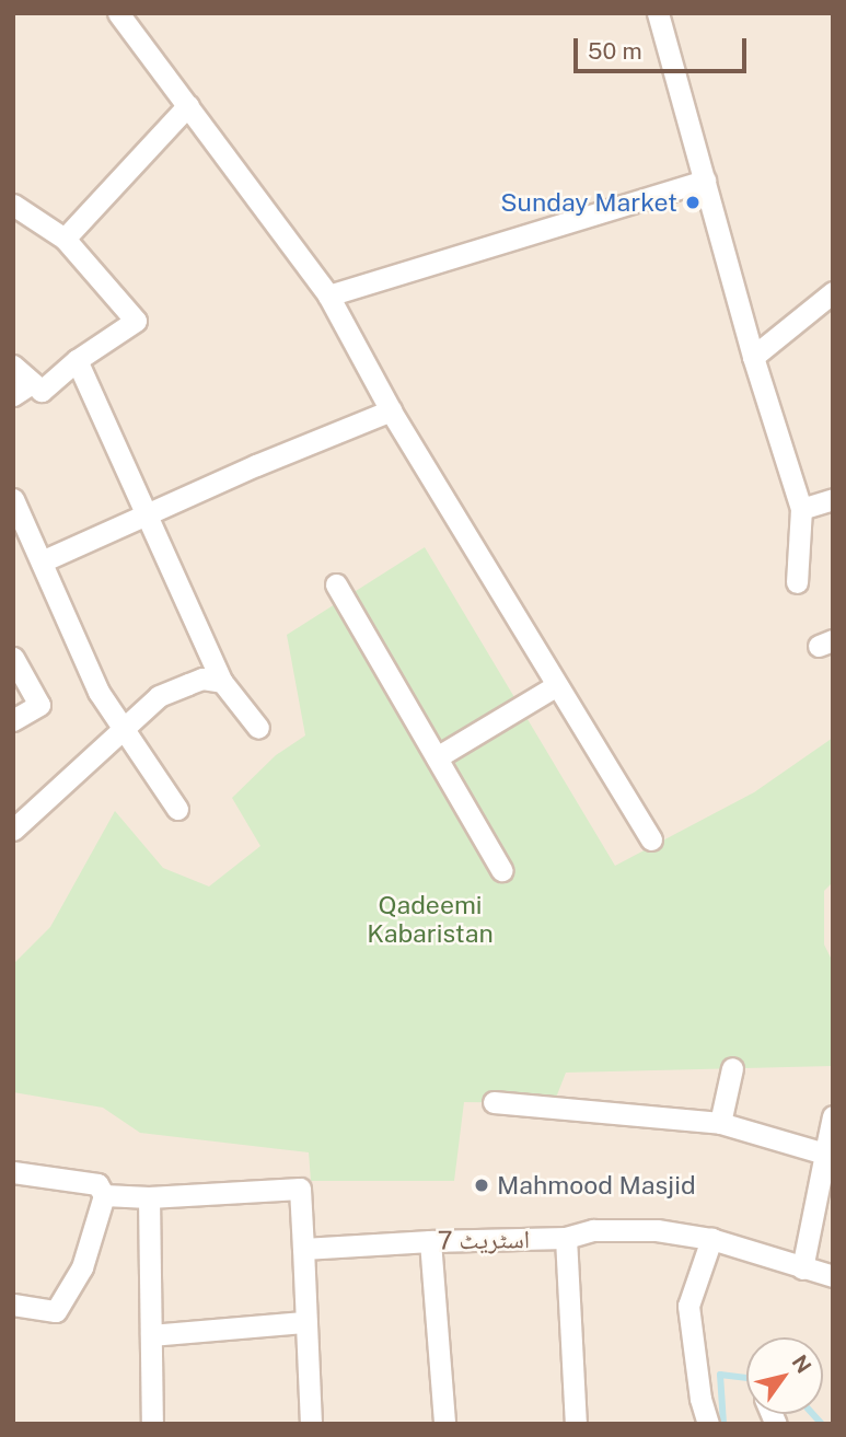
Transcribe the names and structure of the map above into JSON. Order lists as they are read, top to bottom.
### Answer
{
  "streets": {
    "street": ["اسٹریٹ 7"]
  },
  "parks": ["Qadeemi Kabaristan"],
  "places": ["Sunday Market", "Mahmood Masjid"],
  "scale_bar": "50 m",
  "north": "top right"
}
